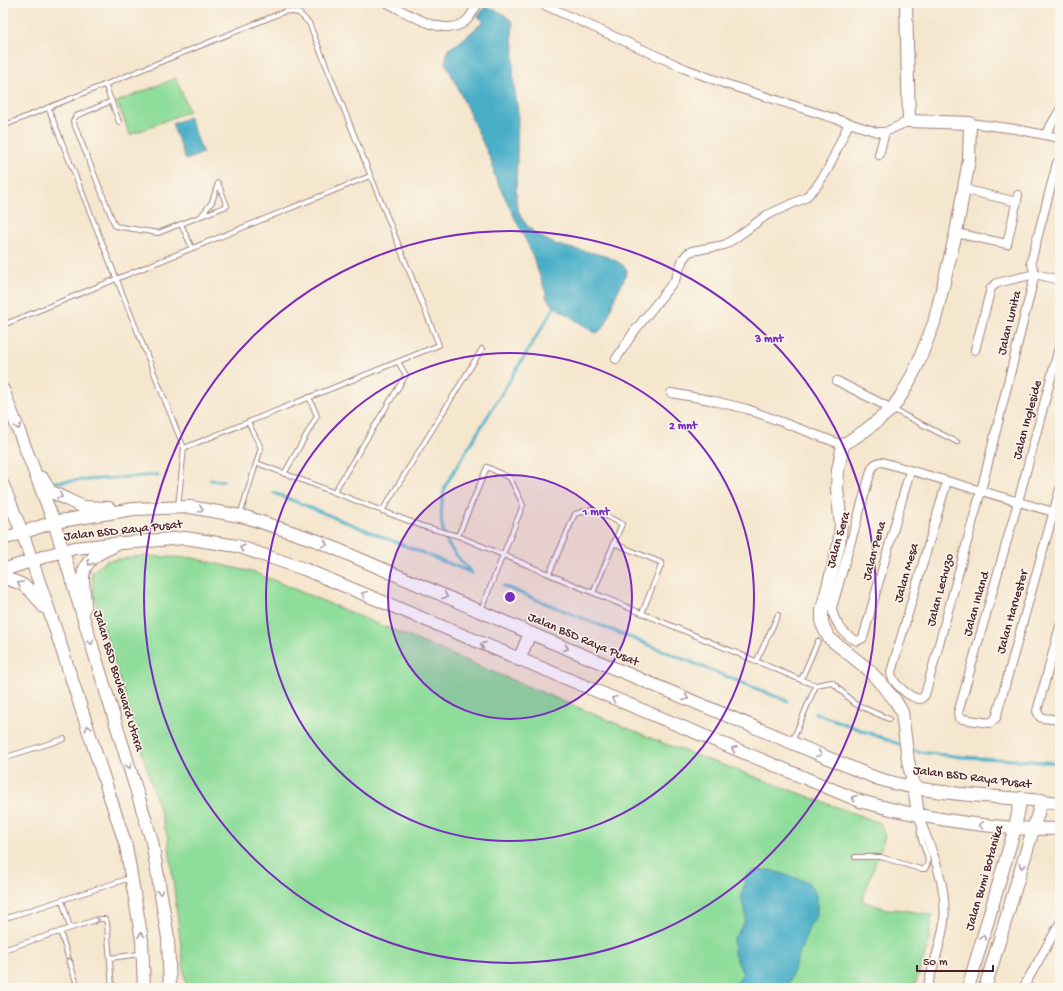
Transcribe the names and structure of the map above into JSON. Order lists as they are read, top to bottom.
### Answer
{
  "streets": {
    "main road": ["Jalan BSD Raya Pusat", "Jalan BSD Boulevard Utara", "Jalan Bumi Botanika"],
    "street": [
      "Jalan Lunita",
      "Jalan Ingleside",
      "Jalan Sera",
      "Jalan Pena",
      "Jalan Mesa",
      "Jalan Lechuzo",
      "Jalan Inland",
      "Jalan Harvester"
    ]
  },
  "crossings": [
    ["Jalan Lunita", "Jalan Lechuzo"],
    ["Jalan Ingleside", "Jalan Inland"],
    ["Jalan BSD Raya Pusat", "Jalan BSD Boulevard Utara"],
    ["Jalan BSD Raya Pusat", "Jalan Bumi Botanika"],
    ["Jalan Sera", "Jalan Pena"],
    ["Jalan Mesa", "Jalan Lechuzo"],
    ["Jalan Inland", "Jalan Harvester"]
  ],
  "scale_bar": "50 m",
  "rings": ["3 mnt", "2 mnt", "1 mnt"]
}
